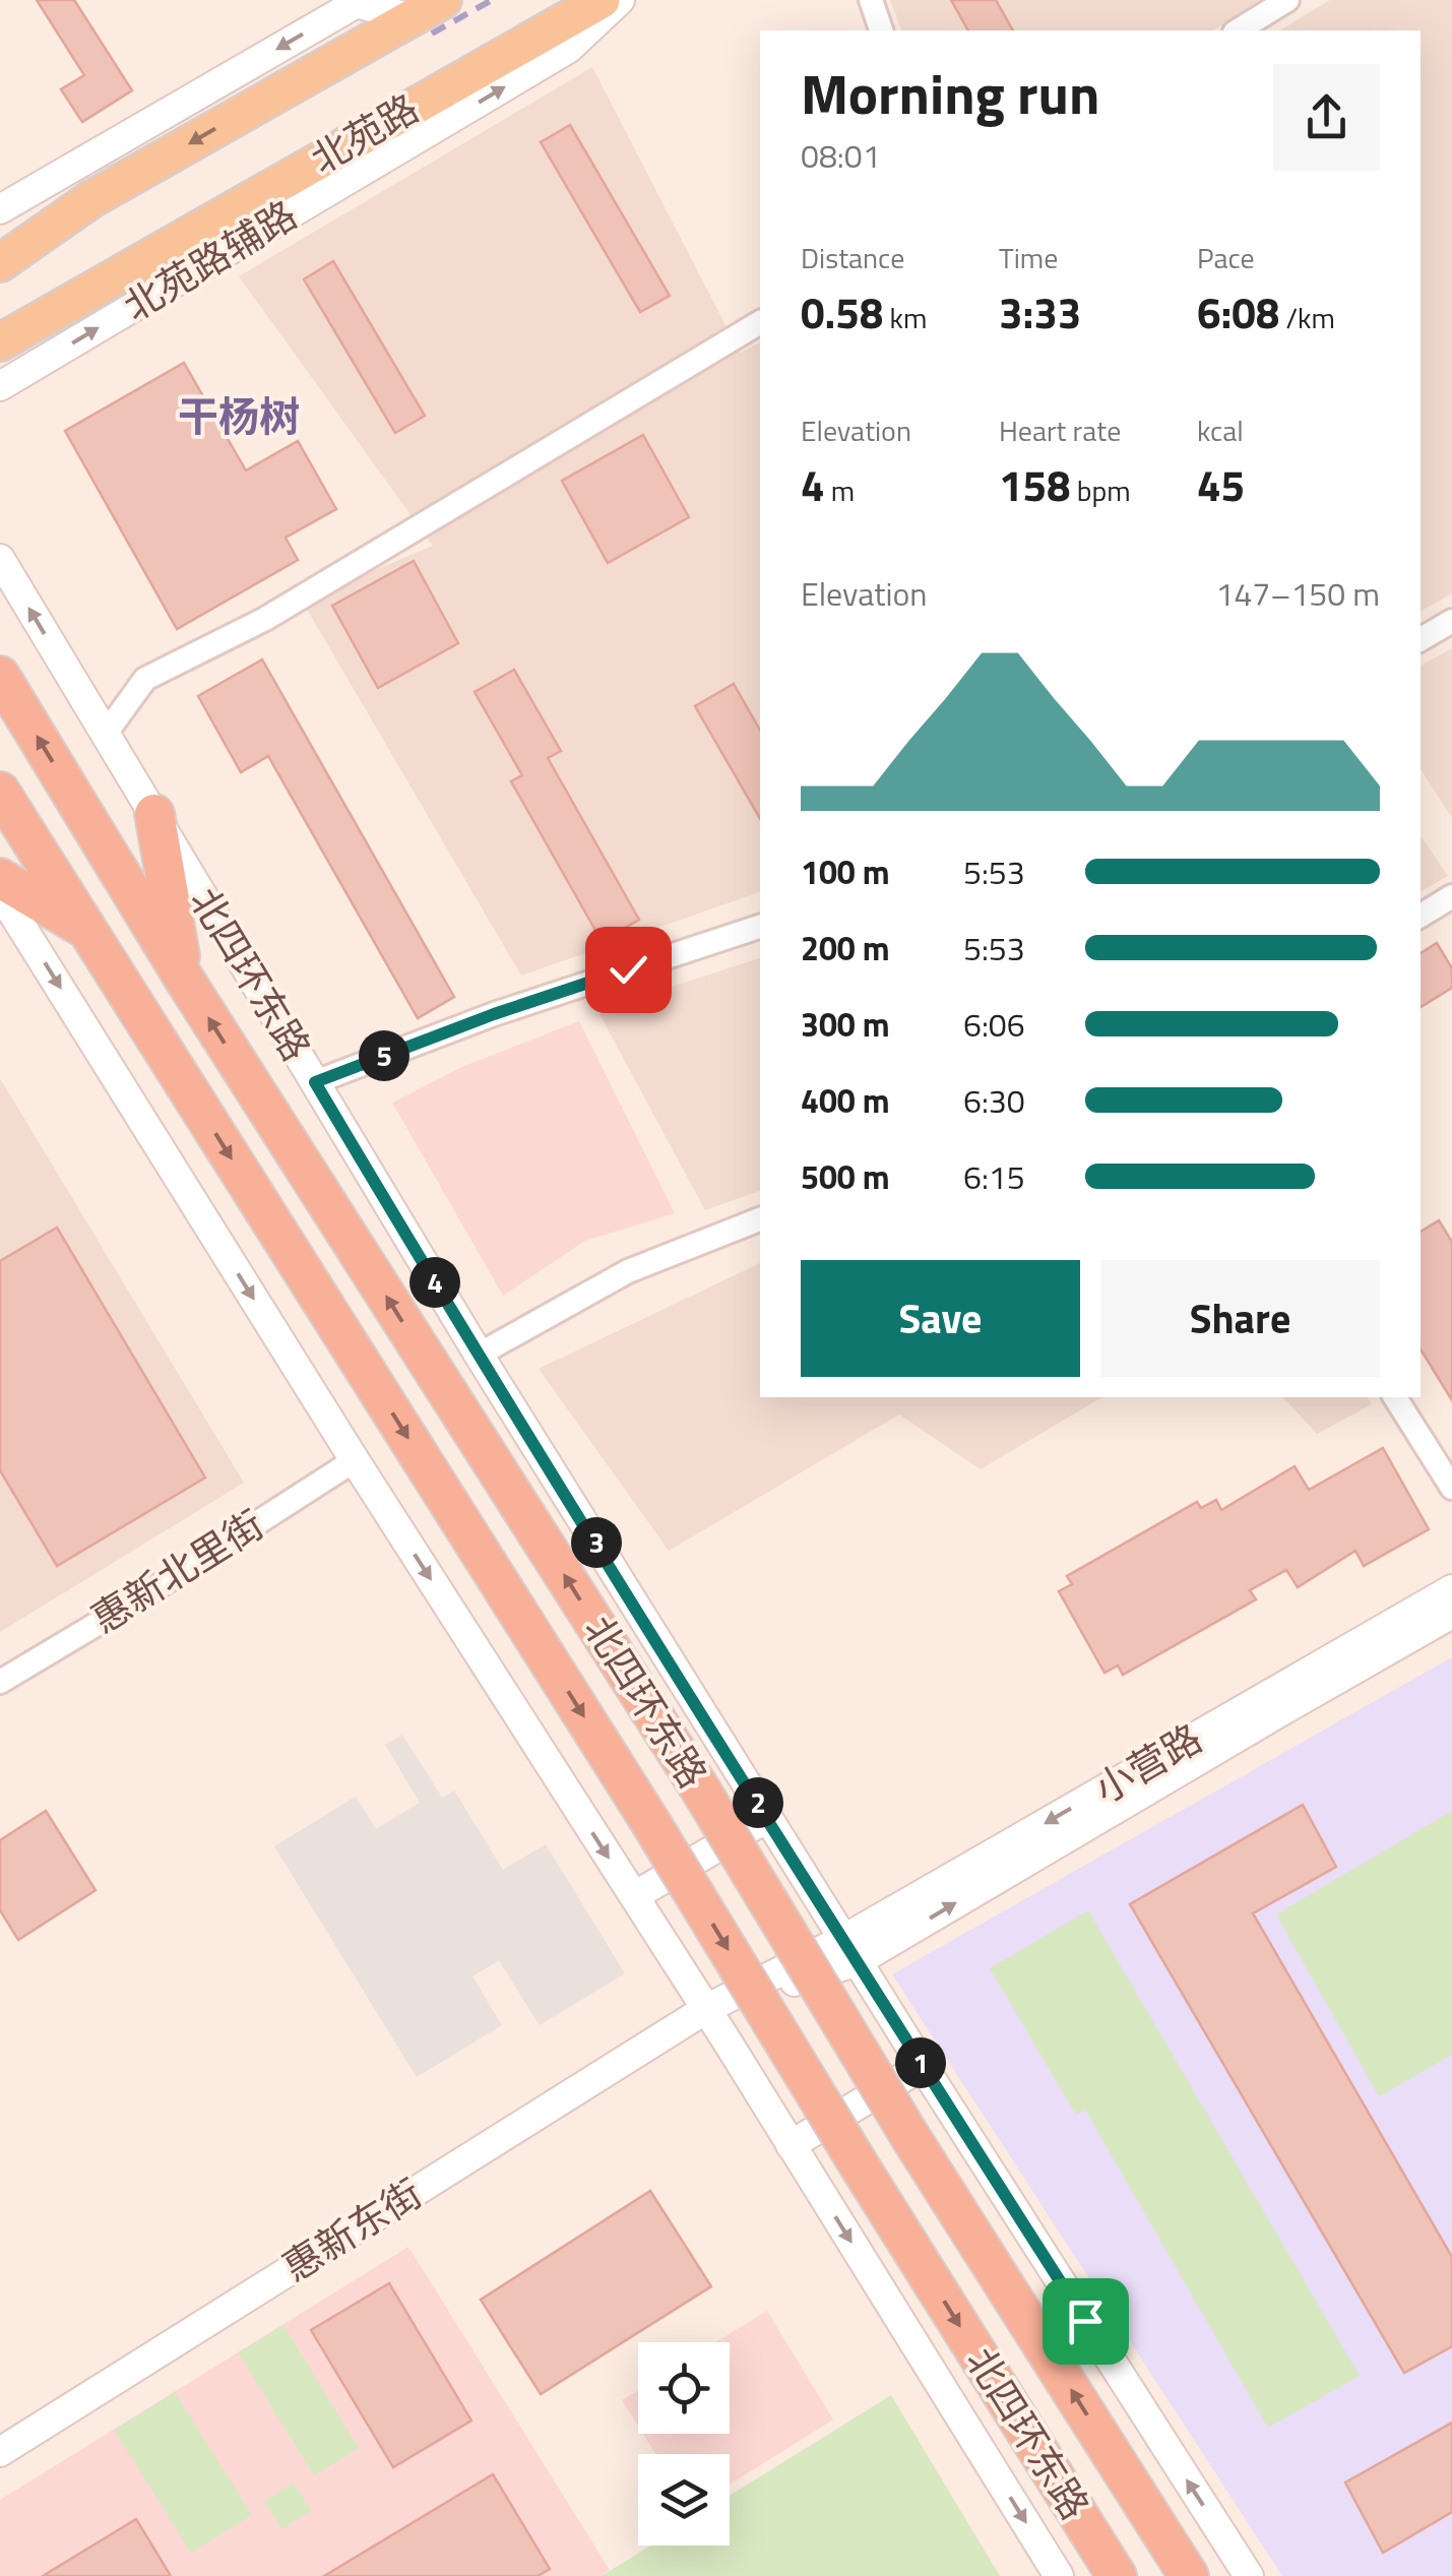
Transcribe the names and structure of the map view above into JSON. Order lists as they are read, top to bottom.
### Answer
{
  "streets": {
    "highway": ["北四环东路"],
    "main road": ["北苑路"],
    "street": [
      "北苑路辅路",
      "惠新北里街",
      "小营路",
      "惠新东街"
    ]
  },
  "crossings": [
    ["北四环东路", "惠新北里街"],
    ["北四环东路", "小营路"],
    ["北四环东路", "惠新东街"],
    ["小营路", "惠新东街"]
  ],
  "districts": ["干杨树"],
  "page": {
    "heading": ["Morning run", "08:01"],
    "stats": [
      ["Distance", "0.58 km"],
      ["Time", "3:33"],
      ["Pace", "6:08 /km"],
      ["Elevation", "4 m"],
      ["Heart rate", "158 bpm"],
      ["kcal", "45"]
    ],
    "chart": ["Elevation", "147–150 m"],
    "list": [
      {
        "name": "100 m",
        "note": "5:53"
      },
      {
        "name": "200 m",
        "note": "5:53"
      },
      {
        "name": "300 m",
        "note": "6:06"
      },
      {
        "name": "400 m",
        "note": "6:30"
      },
      {
        "name": "500 m",
        "note": "6:15"
      }
    ],
    "pins": [
      "5",
      "4",
      "3",
      "2",
      "1"
    ],
    "buttons": ["Save", "Share"]
  }
}
